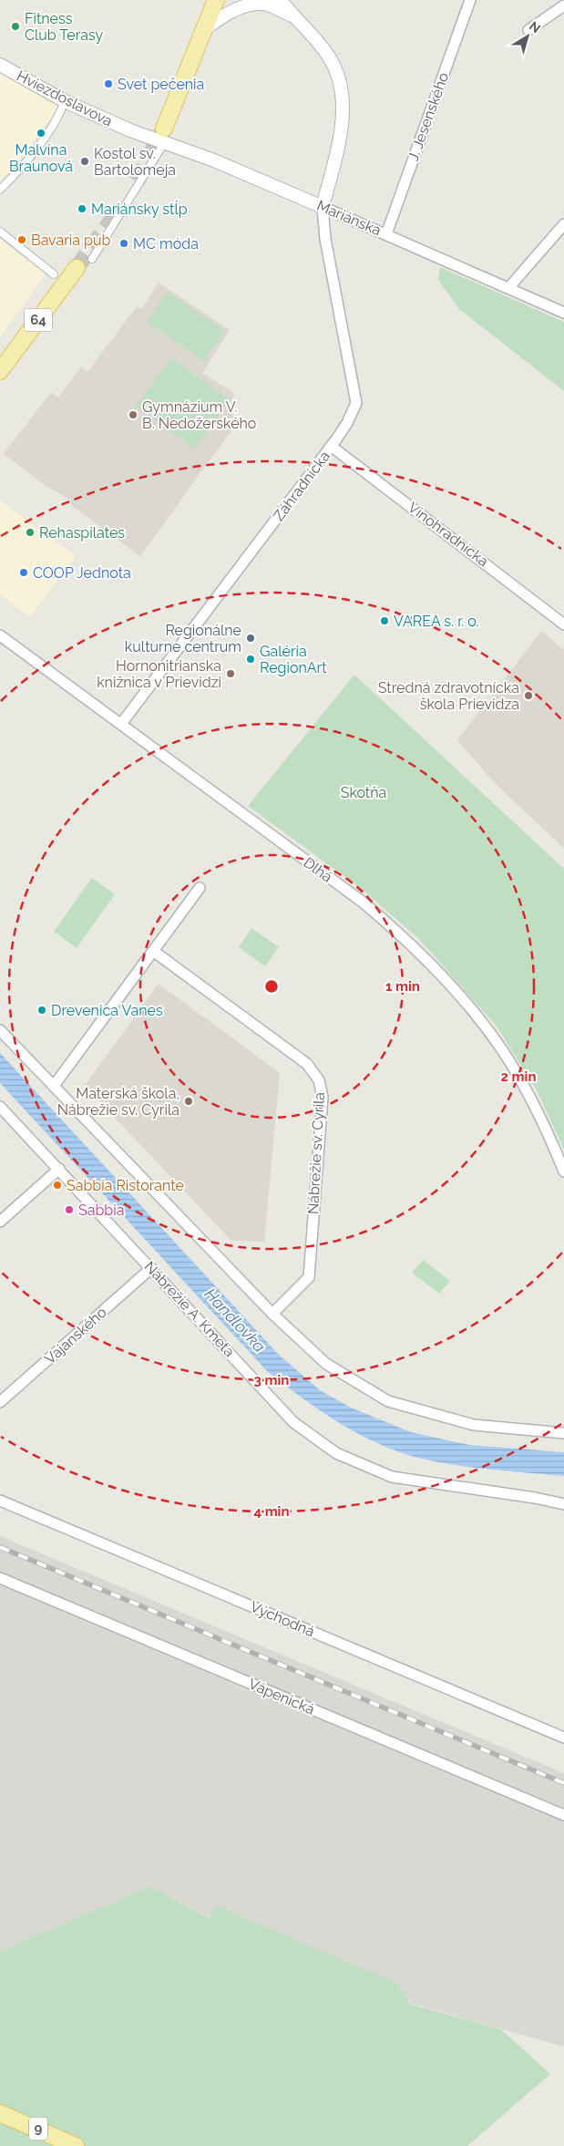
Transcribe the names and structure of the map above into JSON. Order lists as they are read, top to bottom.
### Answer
{
  "streets": {
    "main road": ["64", "9"],
    "street": [
      "Hviezdoslavova",
      "J. Jesenského",
      "Mariánska",
      "Záhradnícka",
      "Vinohradnícka",
      "Dlhá",
      "Nábrežie sv. Cyrila",
      "Nábrežie A. Kmeťa",
      "Vajanského",
      "Východná",
      "Vápenická"
    ]
  },
  "crossings": [
    ["Hviezdoslavova", "Mariánska"],
    ["J. Jesenského", "Mariánska"],
    ["Mariánska", "Záhradnícka"],
    ["Záhradnícka", "Vinohradnícka"],
    ["Záhradnícka", "Dlhá"],
    ["Nábrežie A. Kmeťa", "Vajanského"]
  ],
  "water": ["Handlovka"],
  "parks": ["Skotňa"],
  "places": [
    "Fitness Club Terasy",
    "Svet pečenia",
    "Malvína Braunová",
    "Kostol sv. Bartolomeja",
    "Mariánsky stĺp",
    "Bavaria pub",
    "MC móda",
    "Gymnázium V. B. Nedožerského",
    "Rehaspilates",
    "COOP Jednota",
    "VAREA s. r. o.",
    "Regionálne kulturne centrum",
    "Galéria RegionArt",
    "Hornonitrianska knižnica v Prievidzi",
    "Stredná zdravotnícka škola Prievidza",
    "Drevenica Vanes",
    "Materská škola, Nábrežie sv. Cyrila",
    "Sabbia Ristorante",
    "Sabbia"
  ],
  "north": "top right",
  "rings": [
    "1 min",
    "2 min",
    "3 min",
    "4 min"
  ]
}
